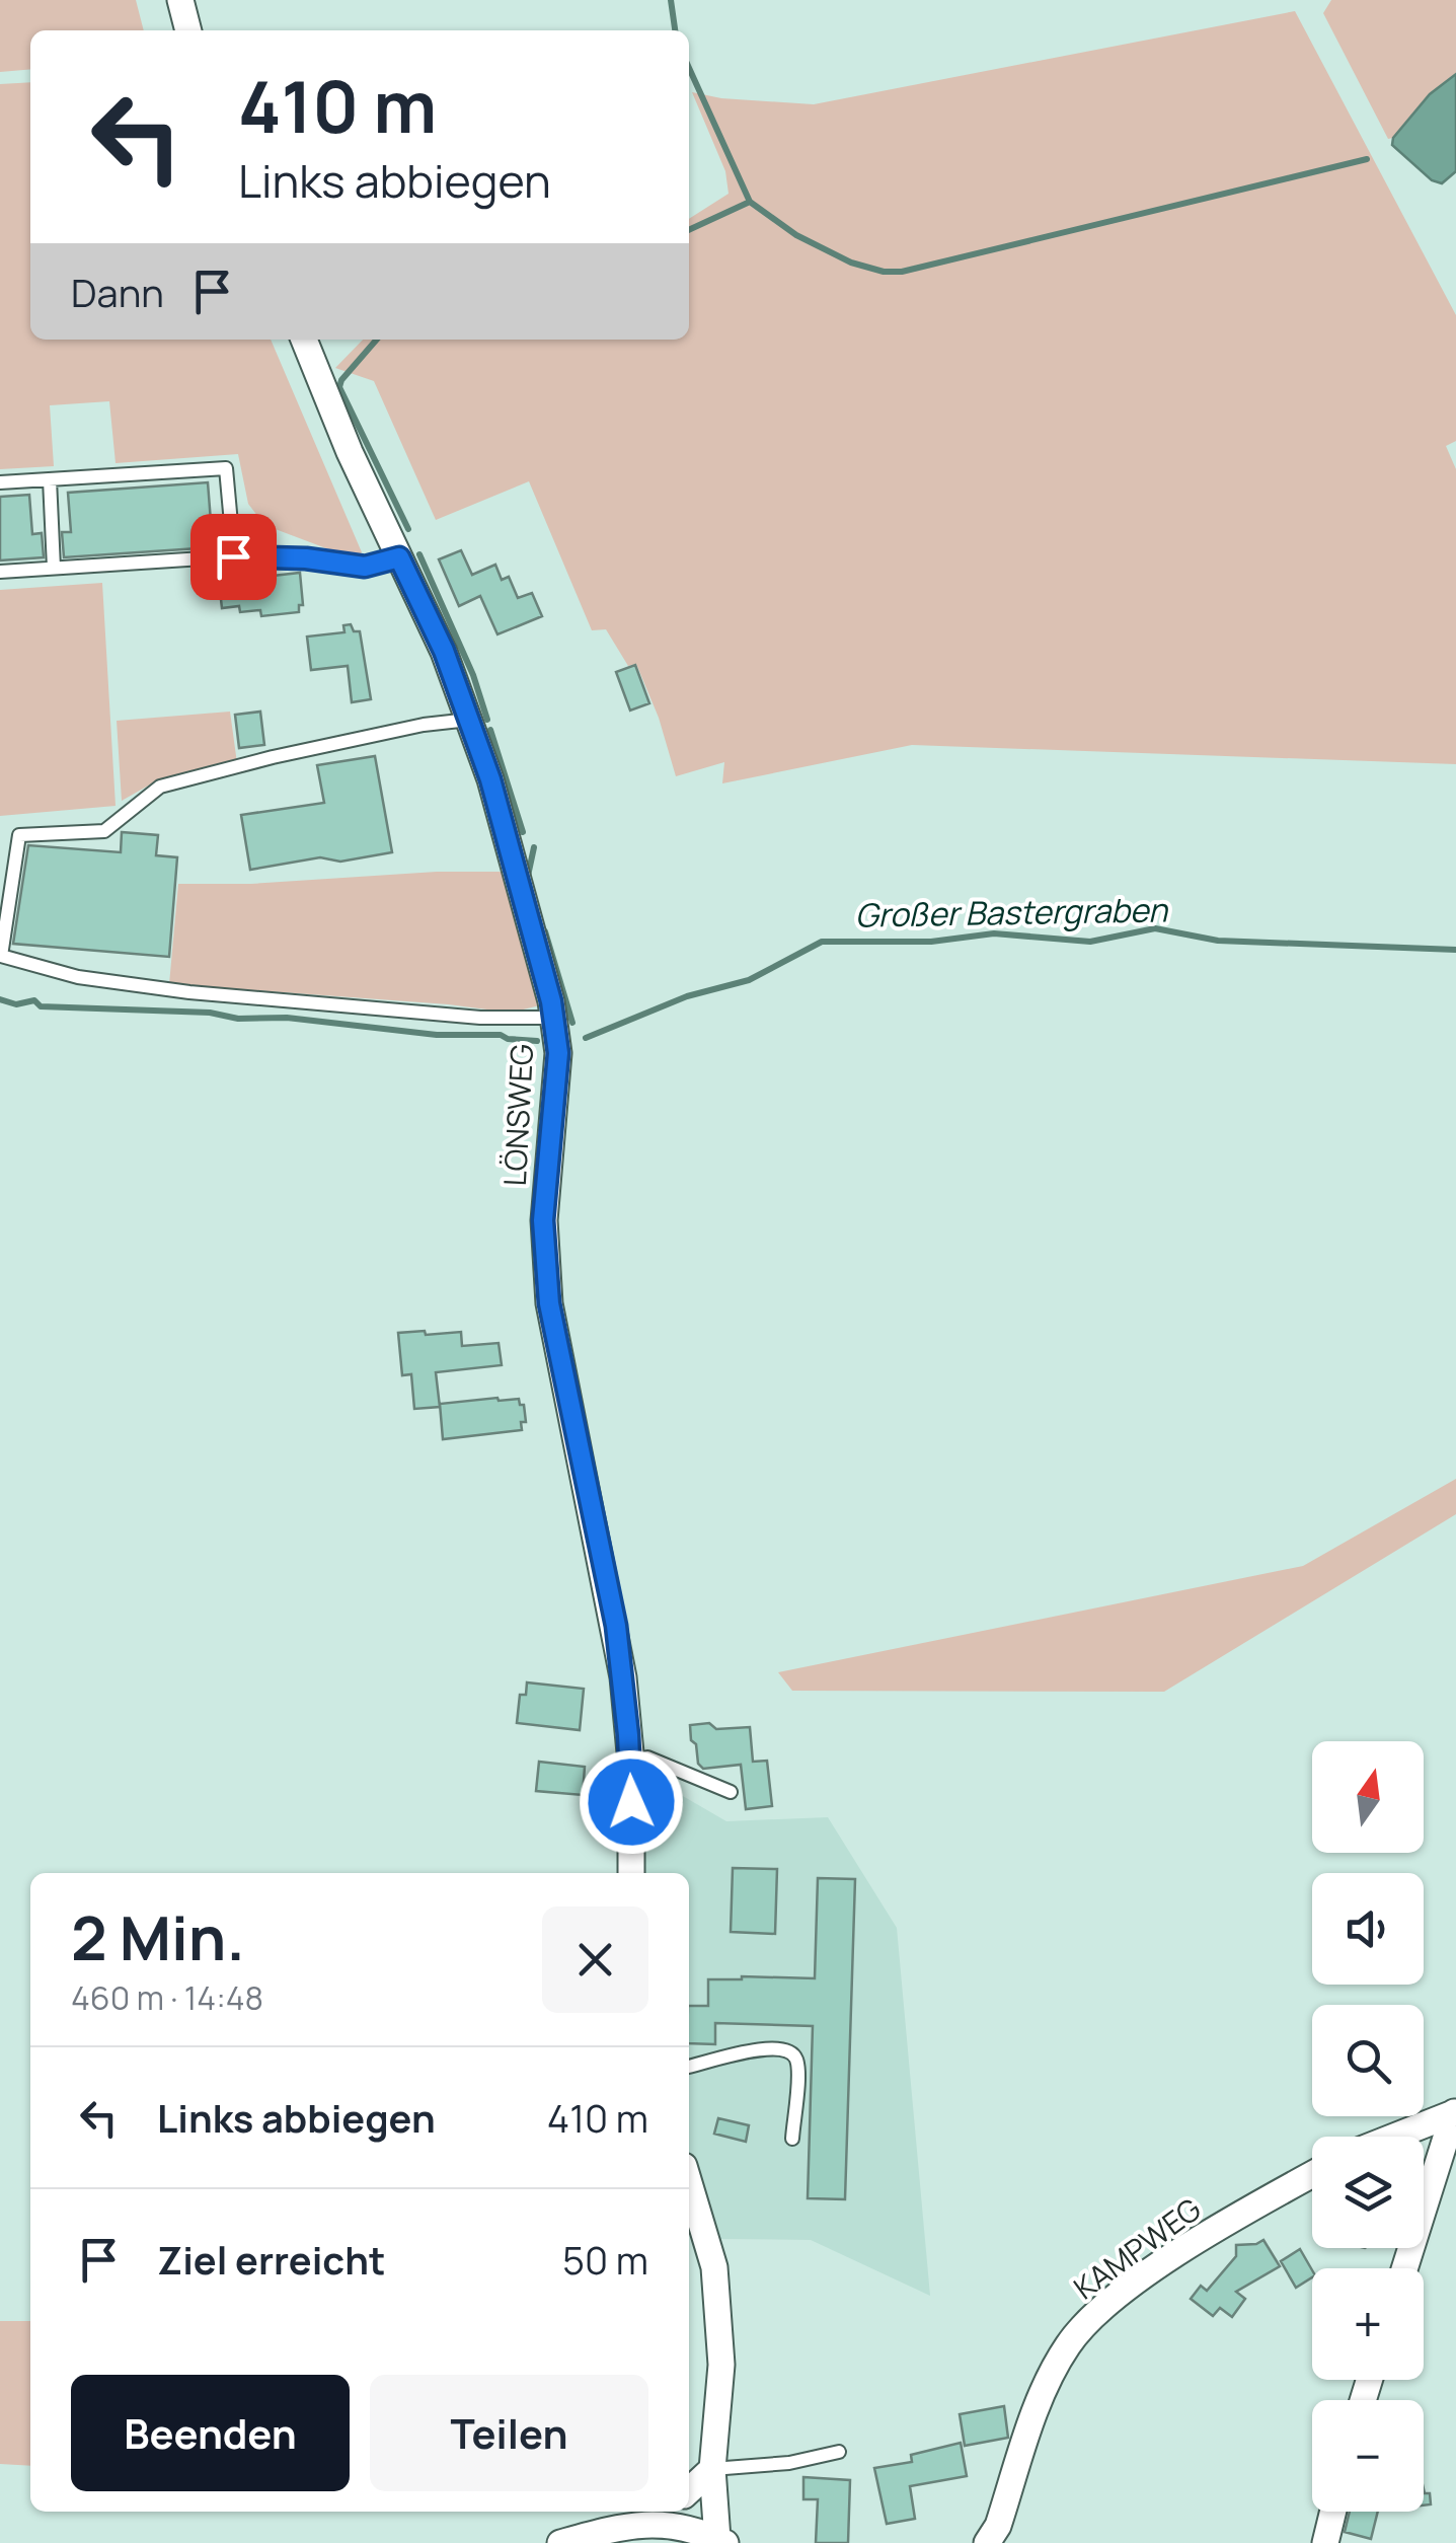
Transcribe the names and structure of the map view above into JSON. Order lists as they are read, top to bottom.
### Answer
{
  "streets": {
    "street": ["LÖNSWEG", "KAMPWEG"]
  },
  "water": ["Großer Bastergraben"],
  "north": "top",
  "page": {
    "turn": ["410 m", "Links abbiegen"],
    "then": "Dann",
    "map_buttons": ["+", "−"],
    "heading": ["2 Min.", "460 m · 14:48"],
    "list": [
      {
        "name": "Links abbiegen",
        "value": "410 m"
      },
      {
        "name": "Ziel erreicht",
        "value": "50 m"
      }
    ],
    "buttons": ["Beenden", "Teilen"]
  }
}
